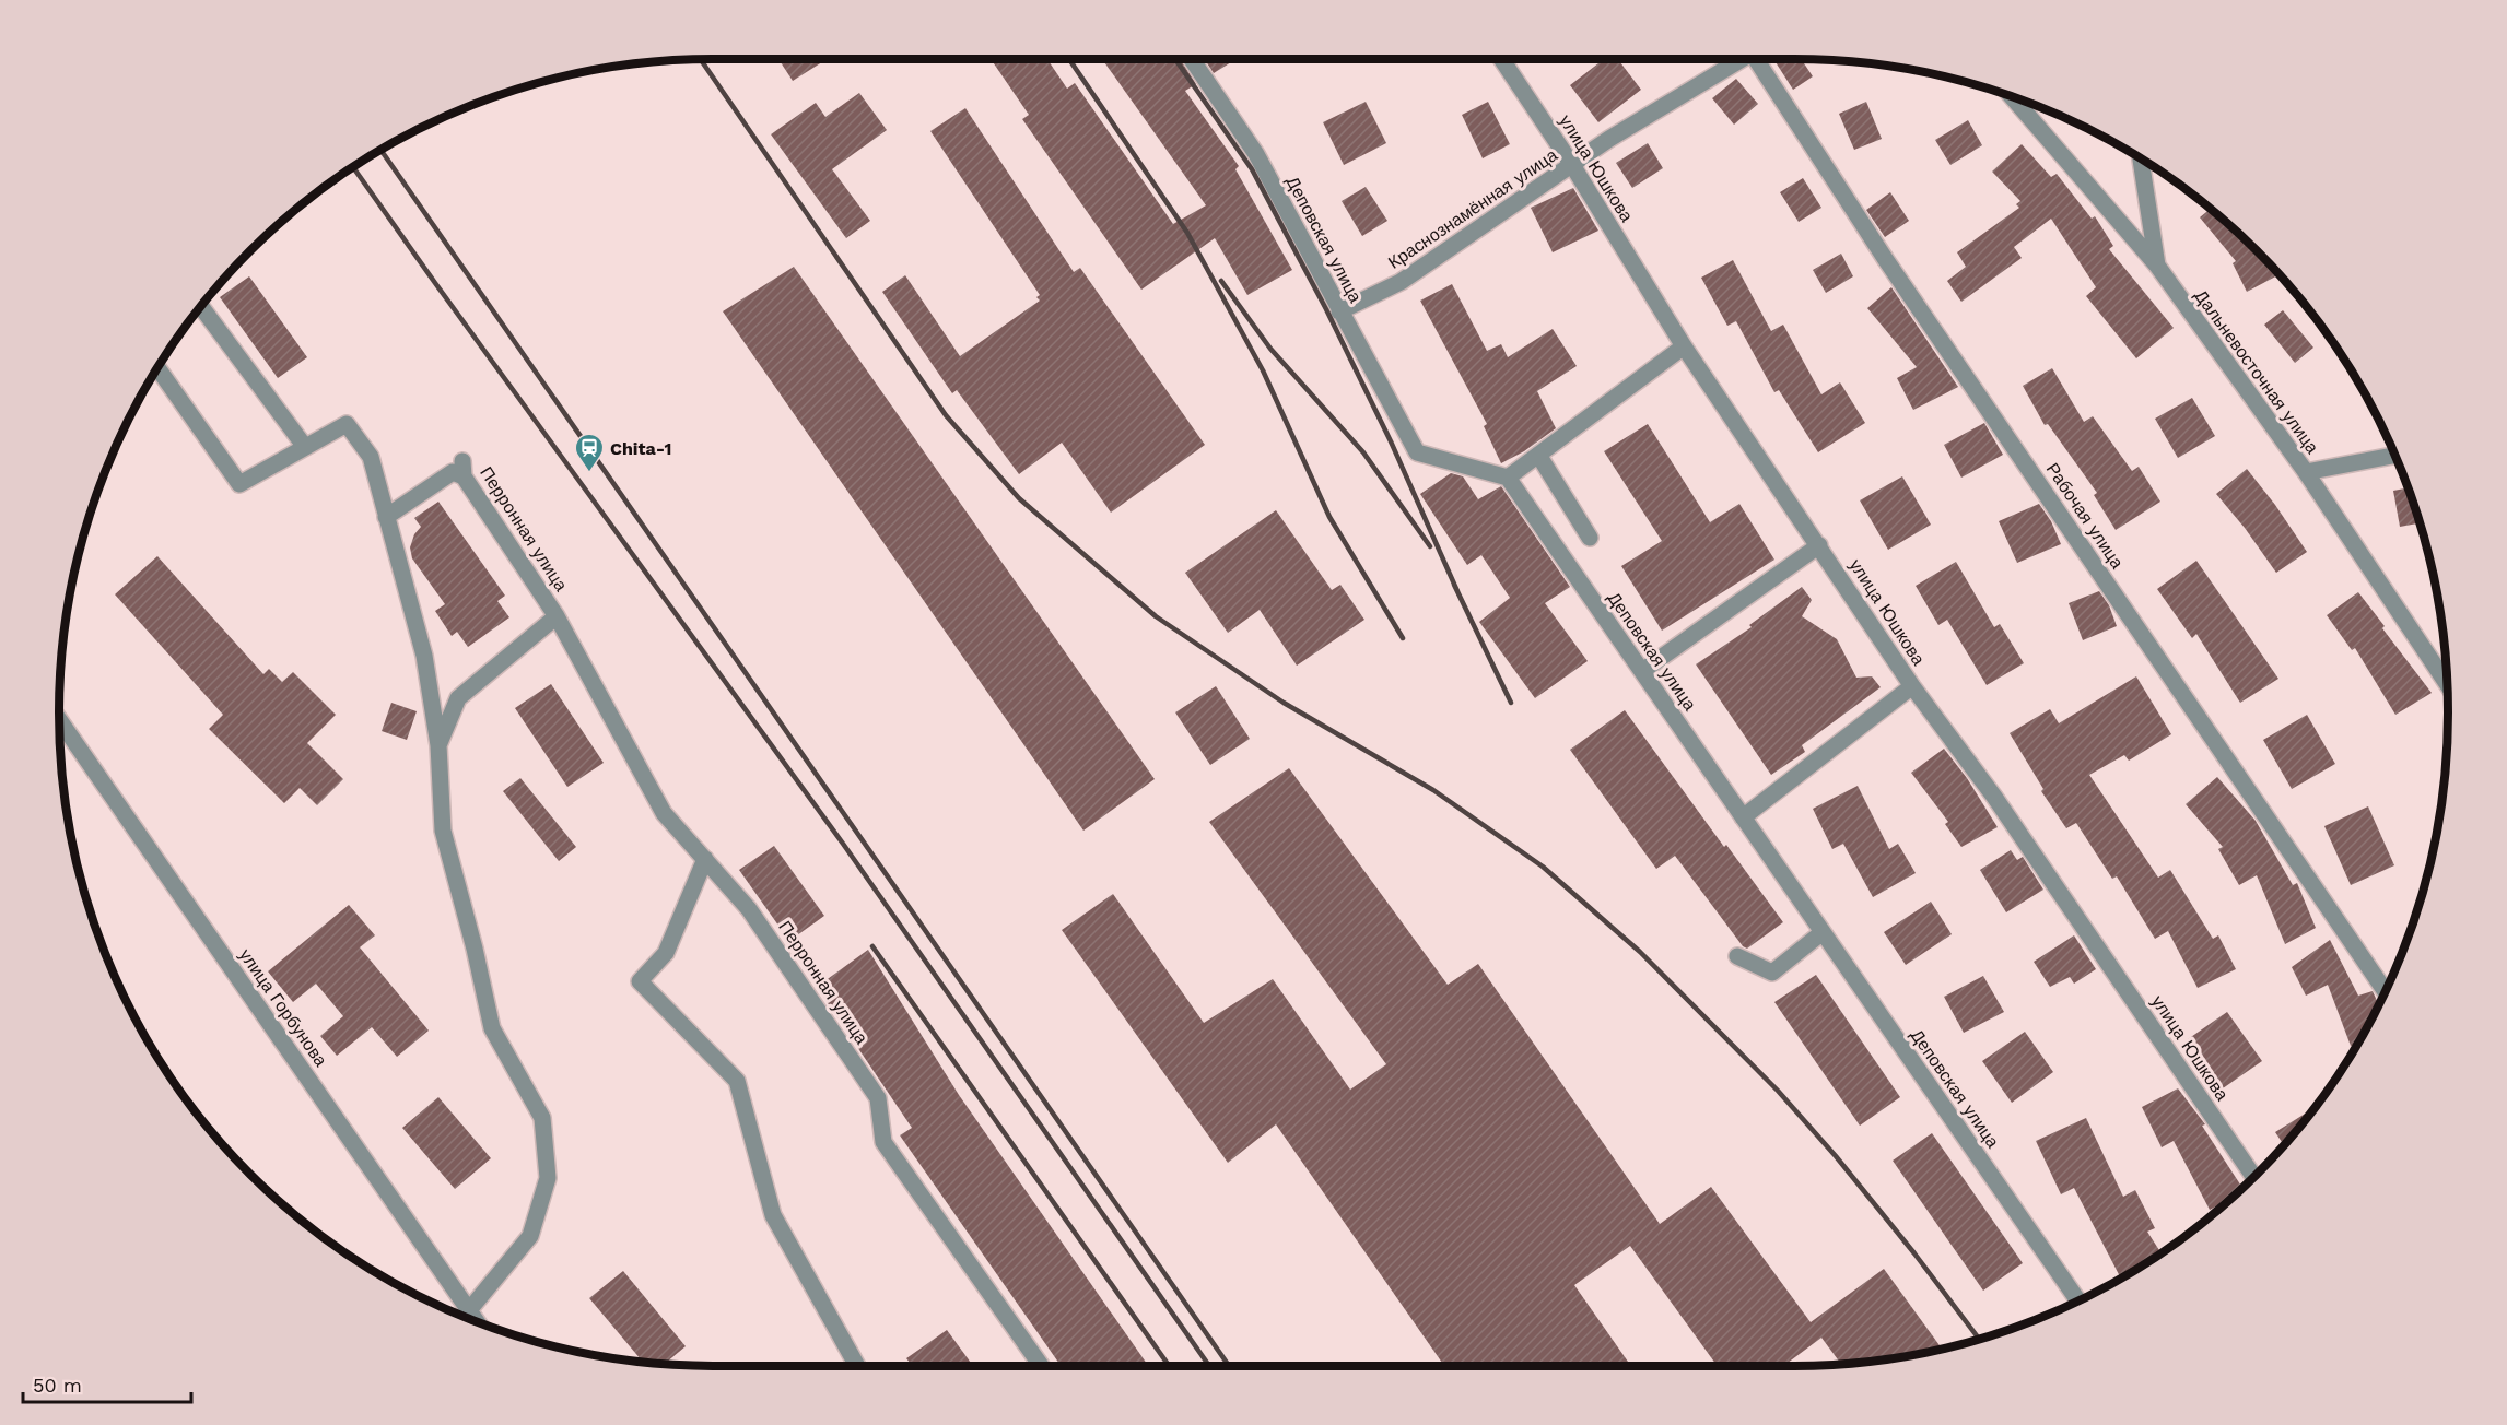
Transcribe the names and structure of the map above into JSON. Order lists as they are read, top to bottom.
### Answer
{
  "streets": {
    "street": [
      "улица Юшкова",
      "Краснознамённая улица",
      "Деповская улица",
      "Дальневосточная улица",
      "Рабочая улица",
      "Перронная улица",
      "улица Горбунова"
    ]
  },
  "crossings": [
    ["улица Юшкова", "Краснознамённая улица"],
    ["Краснознамённая улица", "Деповская улица"],
    ["Перронная улица", "улица Горбунова"]
  ],
  "places": {
    "station": ["Chita-1"]
  },
  "scale_bar": "50 m"
}
